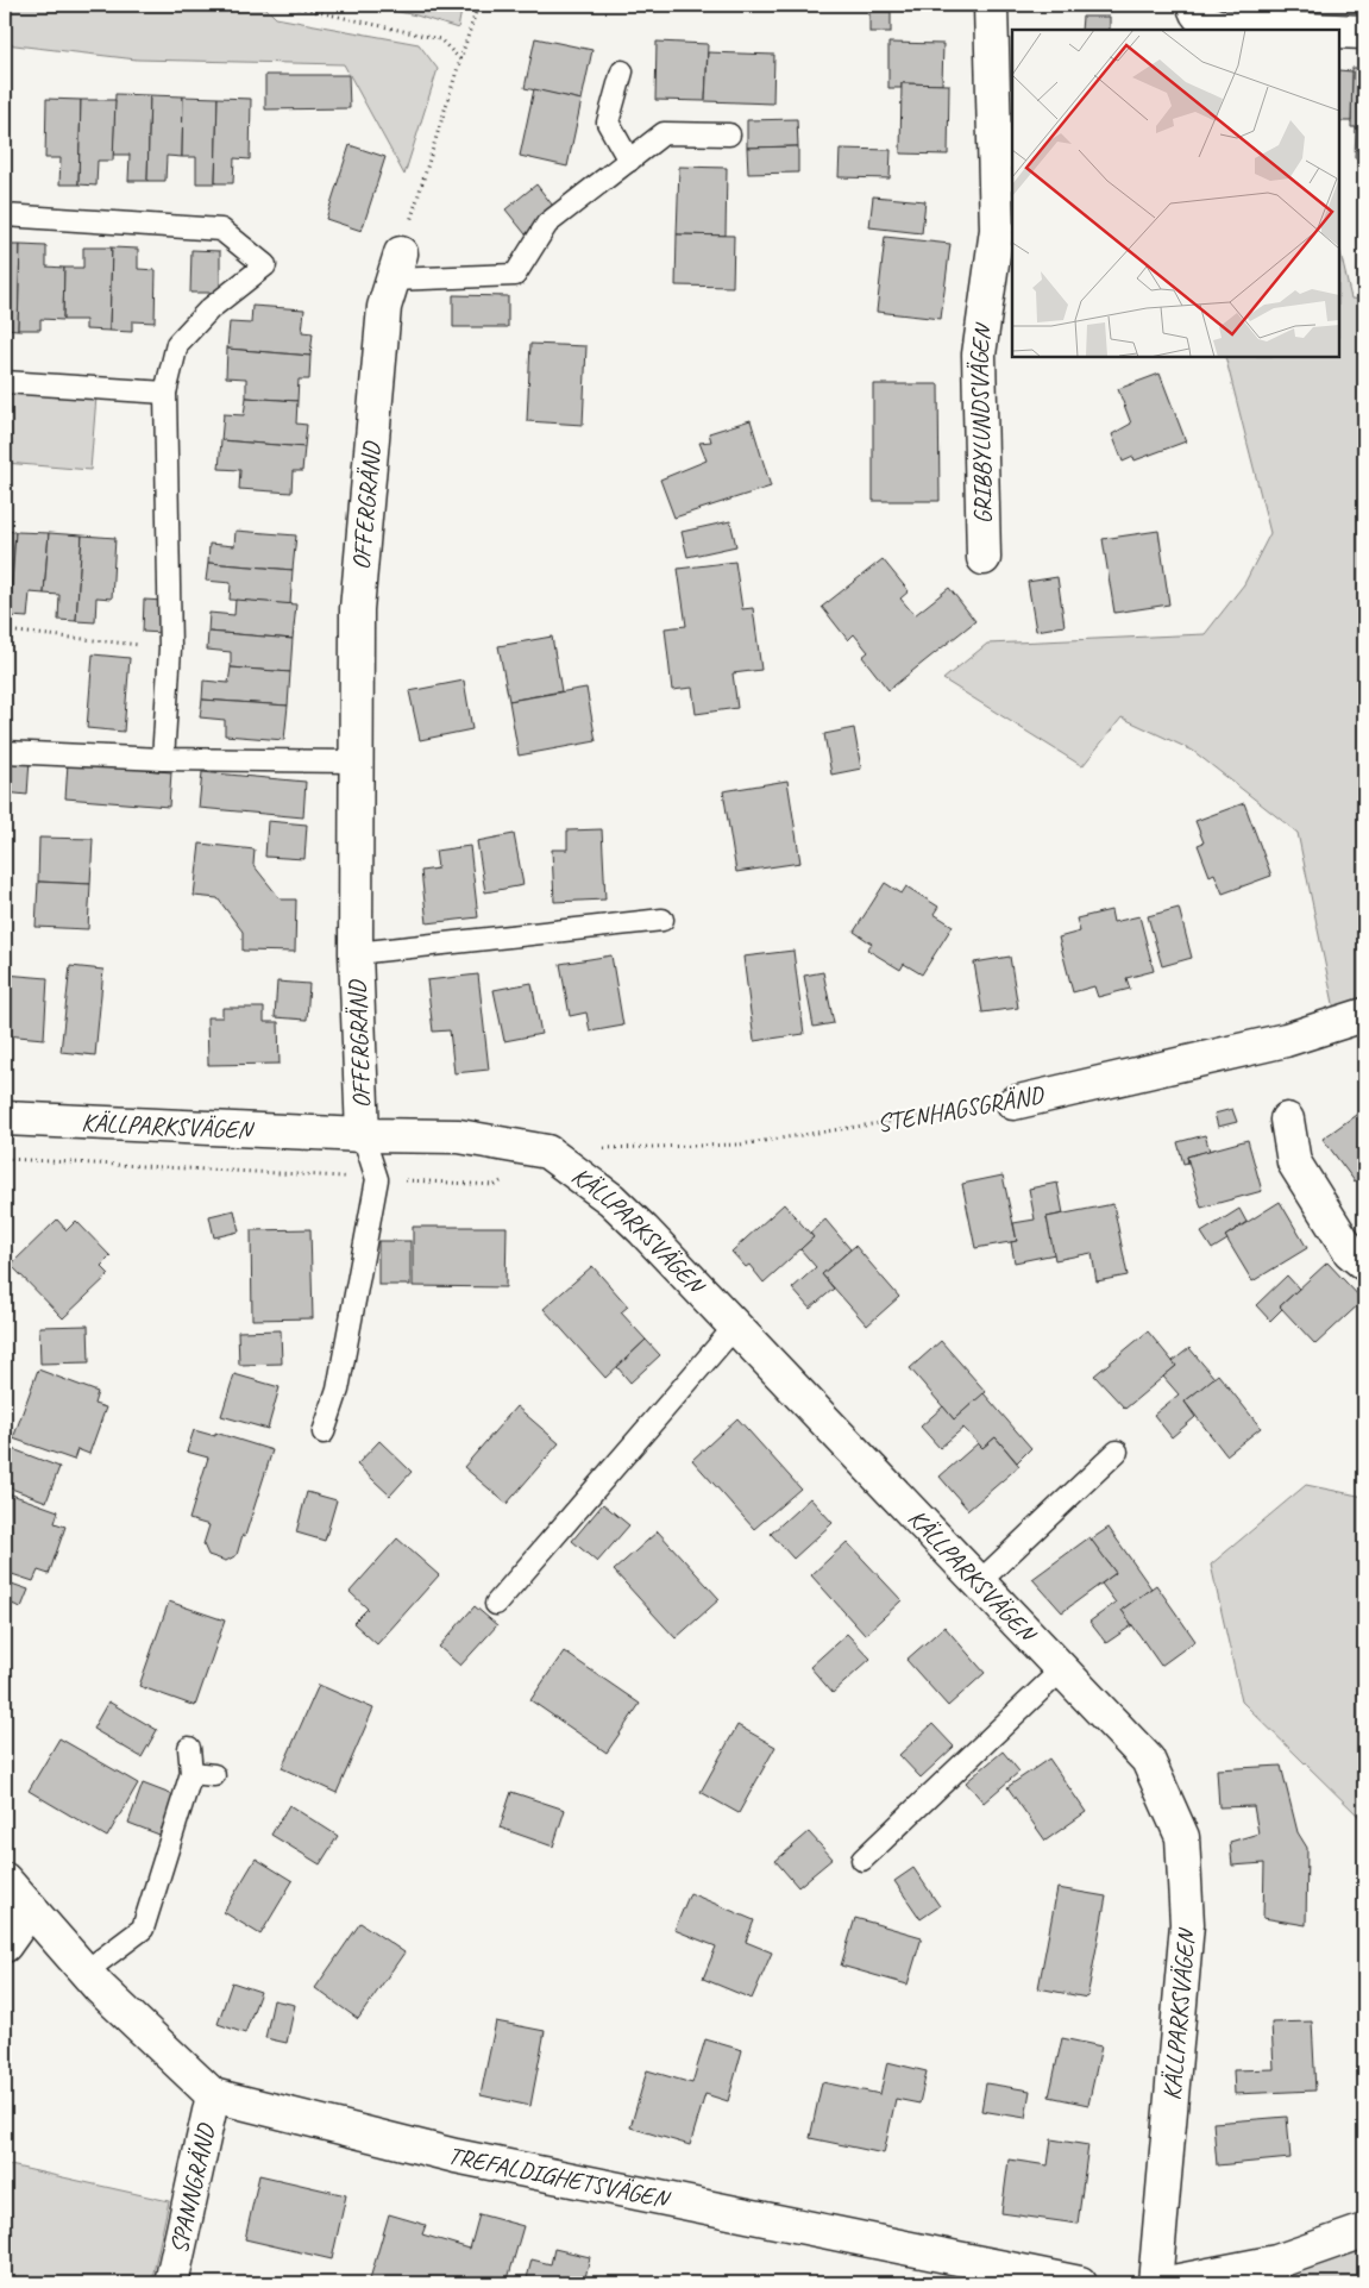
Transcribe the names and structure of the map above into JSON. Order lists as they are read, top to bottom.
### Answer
{
  "streets": {
    "street": [
      "GRIBBYLUNDSVÄGEN",
      "OFFERGRÄND",
      "STENHAGSGRÄND",
      "KÄLLPARKSVÄGEN",
      "TREFALDIGHETSVÄGEN",
      "SPANNGRÄND"
    ]
  },
  "crossings": [
    ["OFFERGRÄND", "KÄLLPARKSVÄGEN"],
    ["STENHAGSGRÄND", "KÄLLPARKSVÄGEN"],
    ["TREFALDIGHETSVÄGEN", "SPANNGRÄND"]
  ]
}
